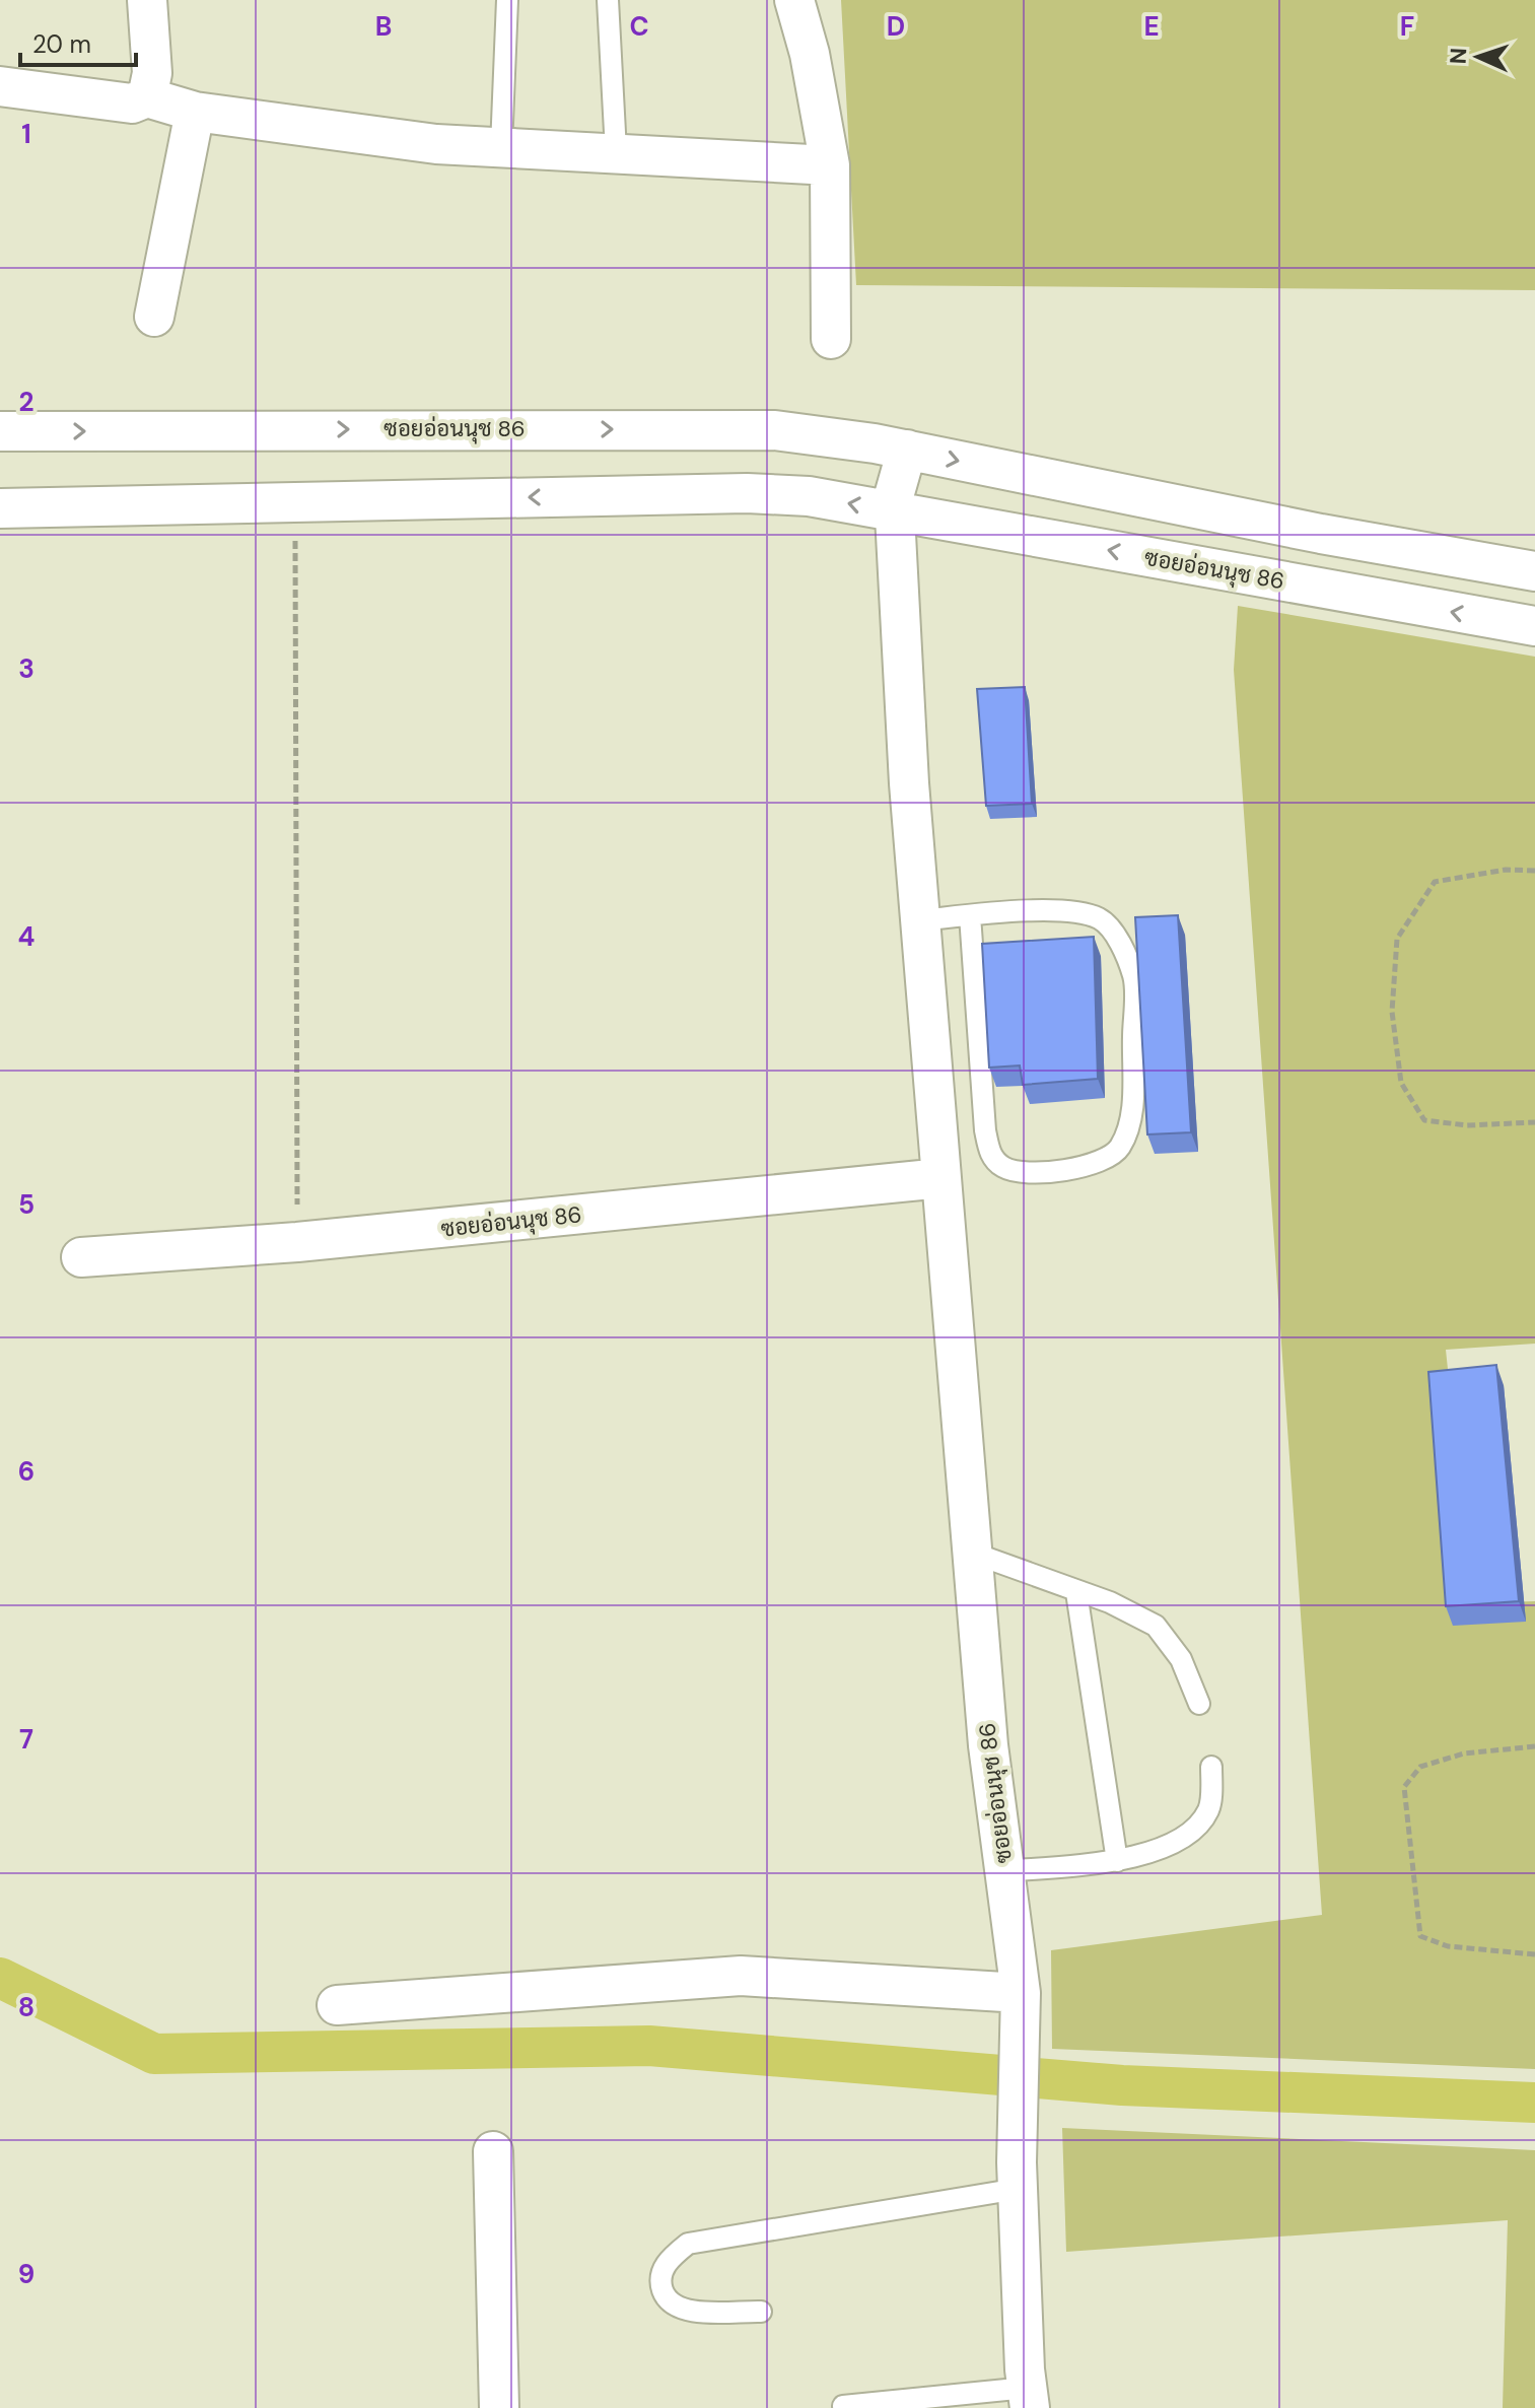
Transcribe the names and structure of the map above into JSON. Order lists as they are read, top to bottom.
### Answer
{
  "streets": {
    "street": ["ซอยอ่อนนุช 86"]
  },
  "scale_bar": "20 m",
  "north": "left",
  "grid": {
    "columns": [
      "B",
      "C",
      "D",
      "E",
      "F"
    ],
    "rows": [
      "1",
      "2",
      "3",
      "4",
      "5",
      "6",
      "7",
      "8",
      "9"
    ]
  }
}
